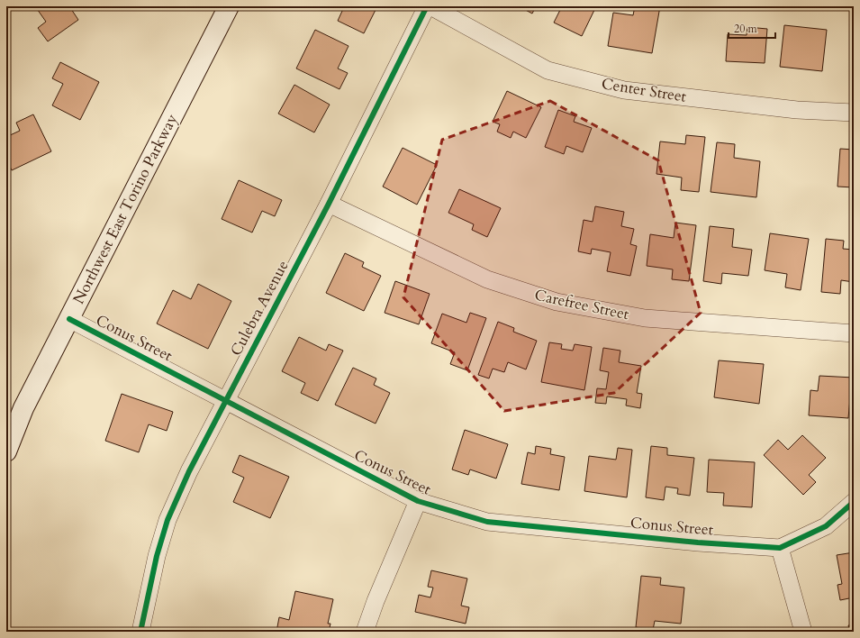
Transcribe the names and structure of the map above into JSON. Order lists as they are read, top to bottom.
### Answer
{
  "streets": {
    "street": [
      "Center Street",
      "Northwest East Torino Parkway",
      "Carefree Street",
      "Culebra Avenue",
      "Conus Street"
    ]
  },
  "crossings": [
    ["Northwest East Torino Parkway", "Conus Street"],
    ["Carefree Street", "Culebra Avenue"],
    ["Culebra Avenue", "Conus Street"]
  ],
  "scale_bar": "20 m"
}
